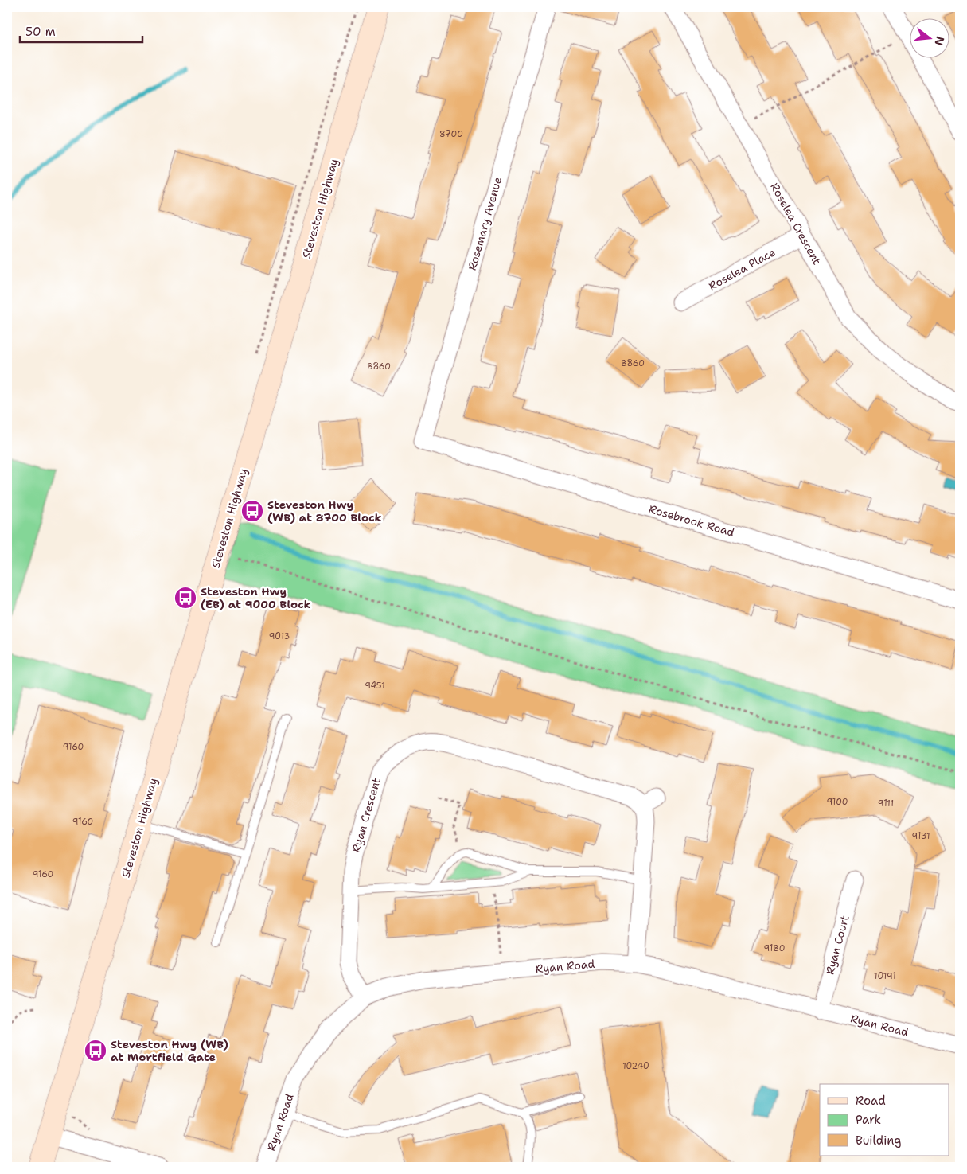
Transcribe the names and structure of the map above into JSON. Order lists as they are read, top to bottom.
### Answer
{
  "streets": {
    "main road": ["Steveston Highway"],
    "street": [
      "Rosemary Avenue",
      "Roselea Crescent",
      "Roselea Place",
      "Rosebrook Road",
      "Ryan Crescent",
      "Ryan Court",
      "Ryan Road"
    ]
  },
  "crossings": [
    ["Rosemary Avenue", "Rosebrook Road"],
    ["Roselea Crescent", "Roselea Place"],
    ["Ryan Crescent", "Ryan Road"],
    ["Ryan Court", "Ryan Road"]
  ],
  "places": {
    "bus stop": ["Steveston Hwy (WB) at 8700 Block", "Steveston Hwy (EB) at 9000 Block", "Steveston Hwy (WB) at Mortfield Gate"]
  },
  "house_numbers": [
    "8700",
    "8860",
    "8860",
    "9013",
    "9451",
    "9160",
    "9100",
    "9111",
    "9160",
    "9131",
    "9160",
    "9180",
    "10191",
    "10240"
  ],
  "legend": ["Road", "Park", "Building"],
  "scale_bar": "50 m",
  "north": "right"
}
